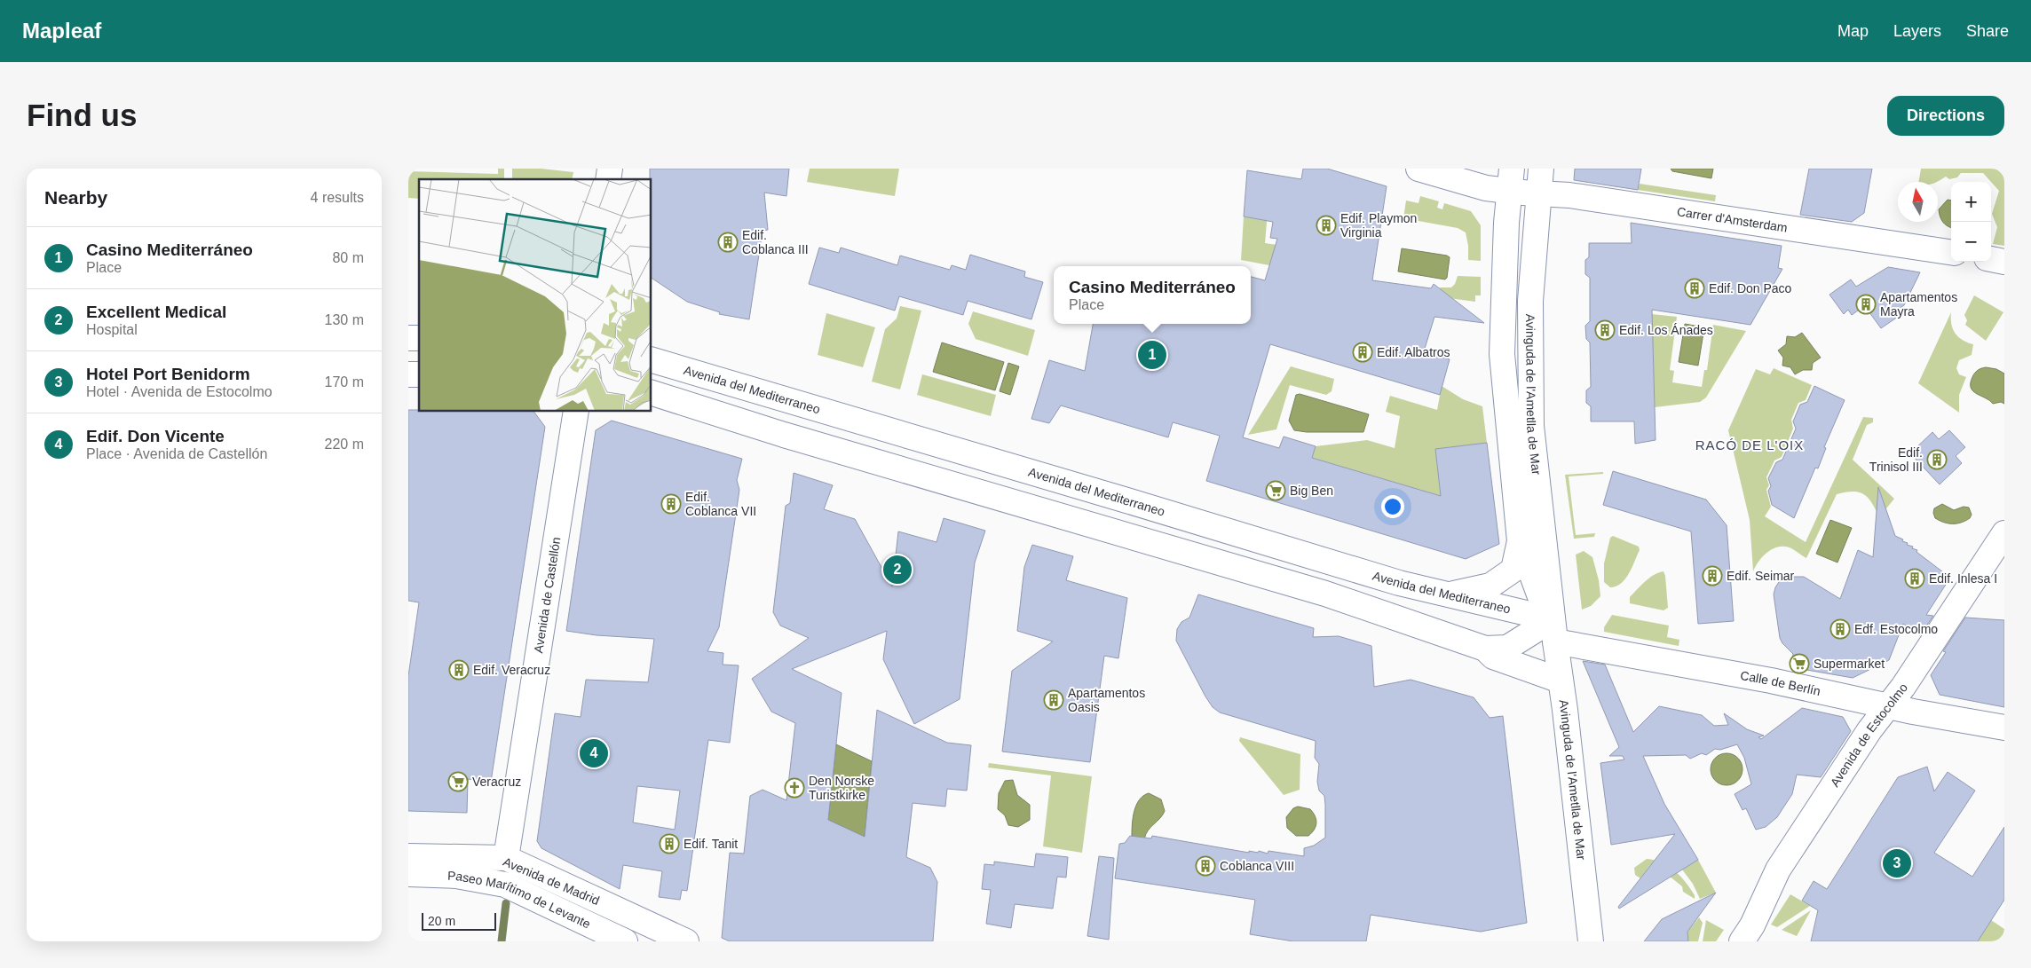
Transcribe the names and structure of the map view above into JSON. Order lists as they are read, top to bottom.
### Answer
{
  "streets": {
    "street": [
      "Carrer d'Amsterdam",
      "Avenida del Mediterraneo",
      "Avinguda de l'Ametlla de Mar",
      "Avenida de Castellón",
      "Calle de Berlín",
      "Avenida de Estocolmo",
      "Avenida de Madrid",
      "Paseo Marítimo de Levante"
    ]
  },
  "crossings": [
    ["Carrer d'Amsterdam", "Avinguda de l'Ametlla de Mar"],
    ["Avenida del Mediterraneo", "Avinguda de l'Ametlla de Mar"],
    ["Avenida del Mediterraneo", "Calle de Berlín"],
    ["Avinguda de l'Ametlla de Mar", "Calle de Berlín"],
    ["Avenida de Castellón", "Avenida de Madrid"],
    ["Calle de Berlín", "Avenida de Estocolmo"]
  ],
  "districts": ["RACÓ DE L'OIX"],
  "places": {
    "building": [
      "Edif. Playmon Virginia",
      "Edif. Coblanca III",
      "Edif. Don Paco",
      "Apartamentos Mayra",
      "Edif. Los Ánades",
      "Edif. Albatros",
      "Edif. Trinisol III",
      "Edif. Coblanca VII",
      "Edif. Seimar",
      "Edif. Inlesa I",
      "Edf. Estocolmo",
      "Edif. Veracruz",
      "Apartamentos Oasis",
      "Edif. Tanit",
      "Coblanca VIII"
    ],
    "supermarket": ["Big Ben", "Supermarket", "Veracruz"],
    "church": ["Den Norske Turistkirke"]
  },
  "scale_bar": "20 m",
  "north": "top",
  "page": {
    "header": "Mapleaf",
    "nav": ["Map", "Layers", "Share"],
    "buttons": "Directions",
    "title": "Find us",
    "heading": ["Nearby", "4 results"],
    "map_buttons": ["+", "−"],
    "list": [
      {
        "mark": "1",
        "name": "Casino Mediterráneo",
        "note": "Place",
        "value": "80 m"
      },
      {
        "mark": "2",
        "name": "Excellent Medical",
        "note": "Hospital",
        "value": "130 m"
      },
      {
        "mark": "3",
        "name": "Hotel Port Benidorm",
        "note": "Hotel · Avenida de Estocolmo",
        "value": "170 m"
      },
      {
        "mark": "4",
        "name": "Edif. Don Vicente",
        "note": "Place · Avenida de Castellón",
        "value": "220 m"
      }
    ],
    "popup": ["Casino Mediterráneo", "Place"],
    "pins": [
      "1",
      "2",
      "4",
      "3"
    ],
    "scale": "20 m"
  }
}
